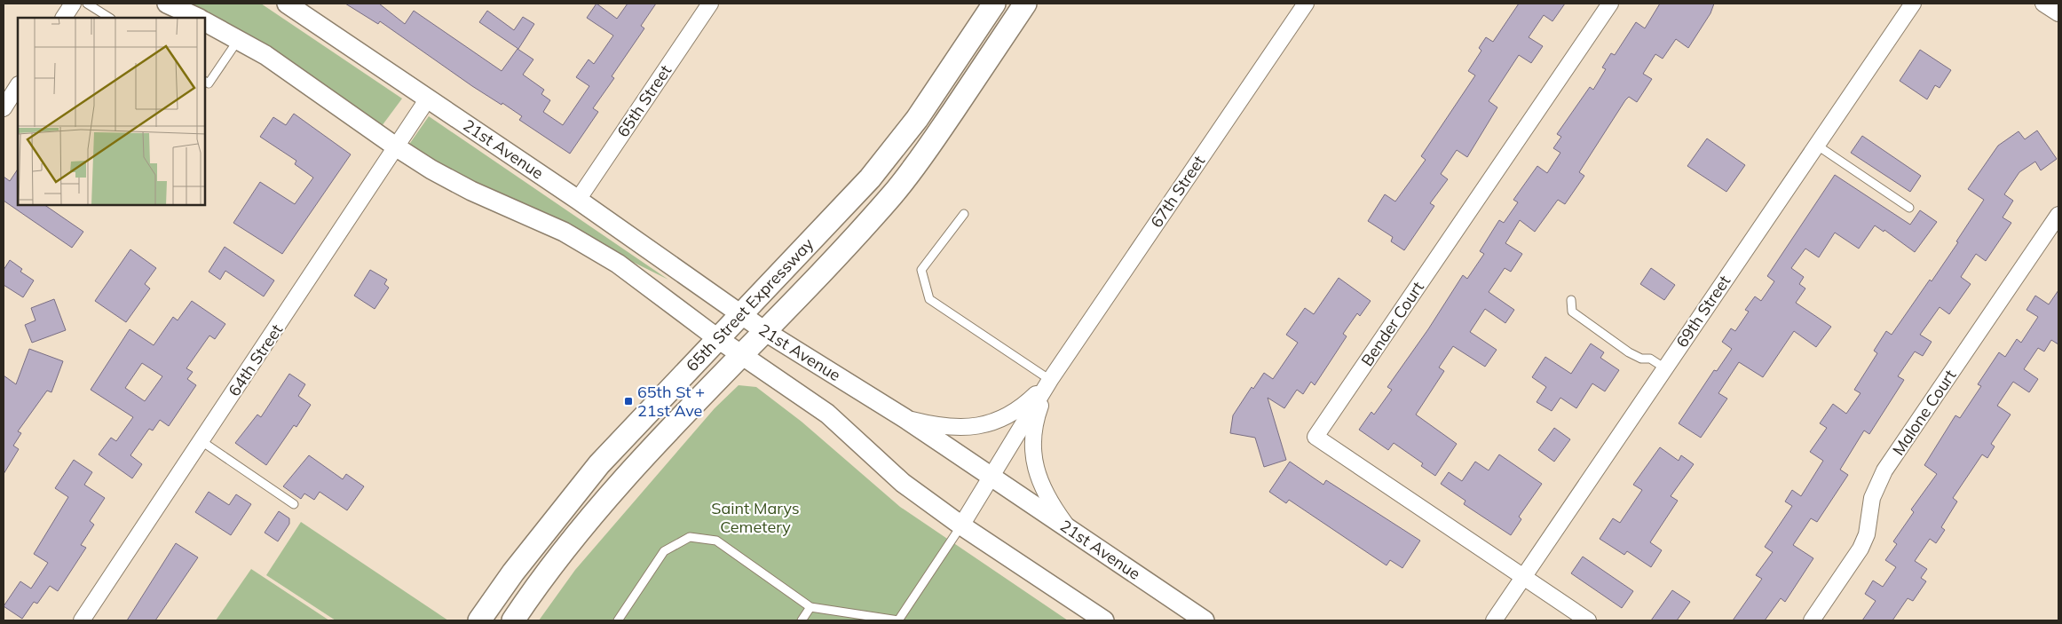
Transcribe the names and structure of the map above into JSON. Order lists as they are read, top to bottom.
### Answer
{
  "streets": {
    "main road": ["65th Street Expressway"],
    "street": [
      "65th Street",
      "21st Avenue",
      "67th Street",
      "69th Street",
      "Bender Court",
      "64th Street",
      "Malone Court"
    ]
  },
  "crossings": [
    ["65th Street", "21st Avenue"],
    ["21st Avenue", "67th Street"],
    ["21st Avenue", "65th Street Expressway"],
    ["21st Avenue", "64th Street"],
    ["69th Street", "Bender Court"]
  ],
  "parks": ["Saint Marys Cemetery"],
  "places": {
    "transit": ["65th St + 21st Ave"]
  }
}
